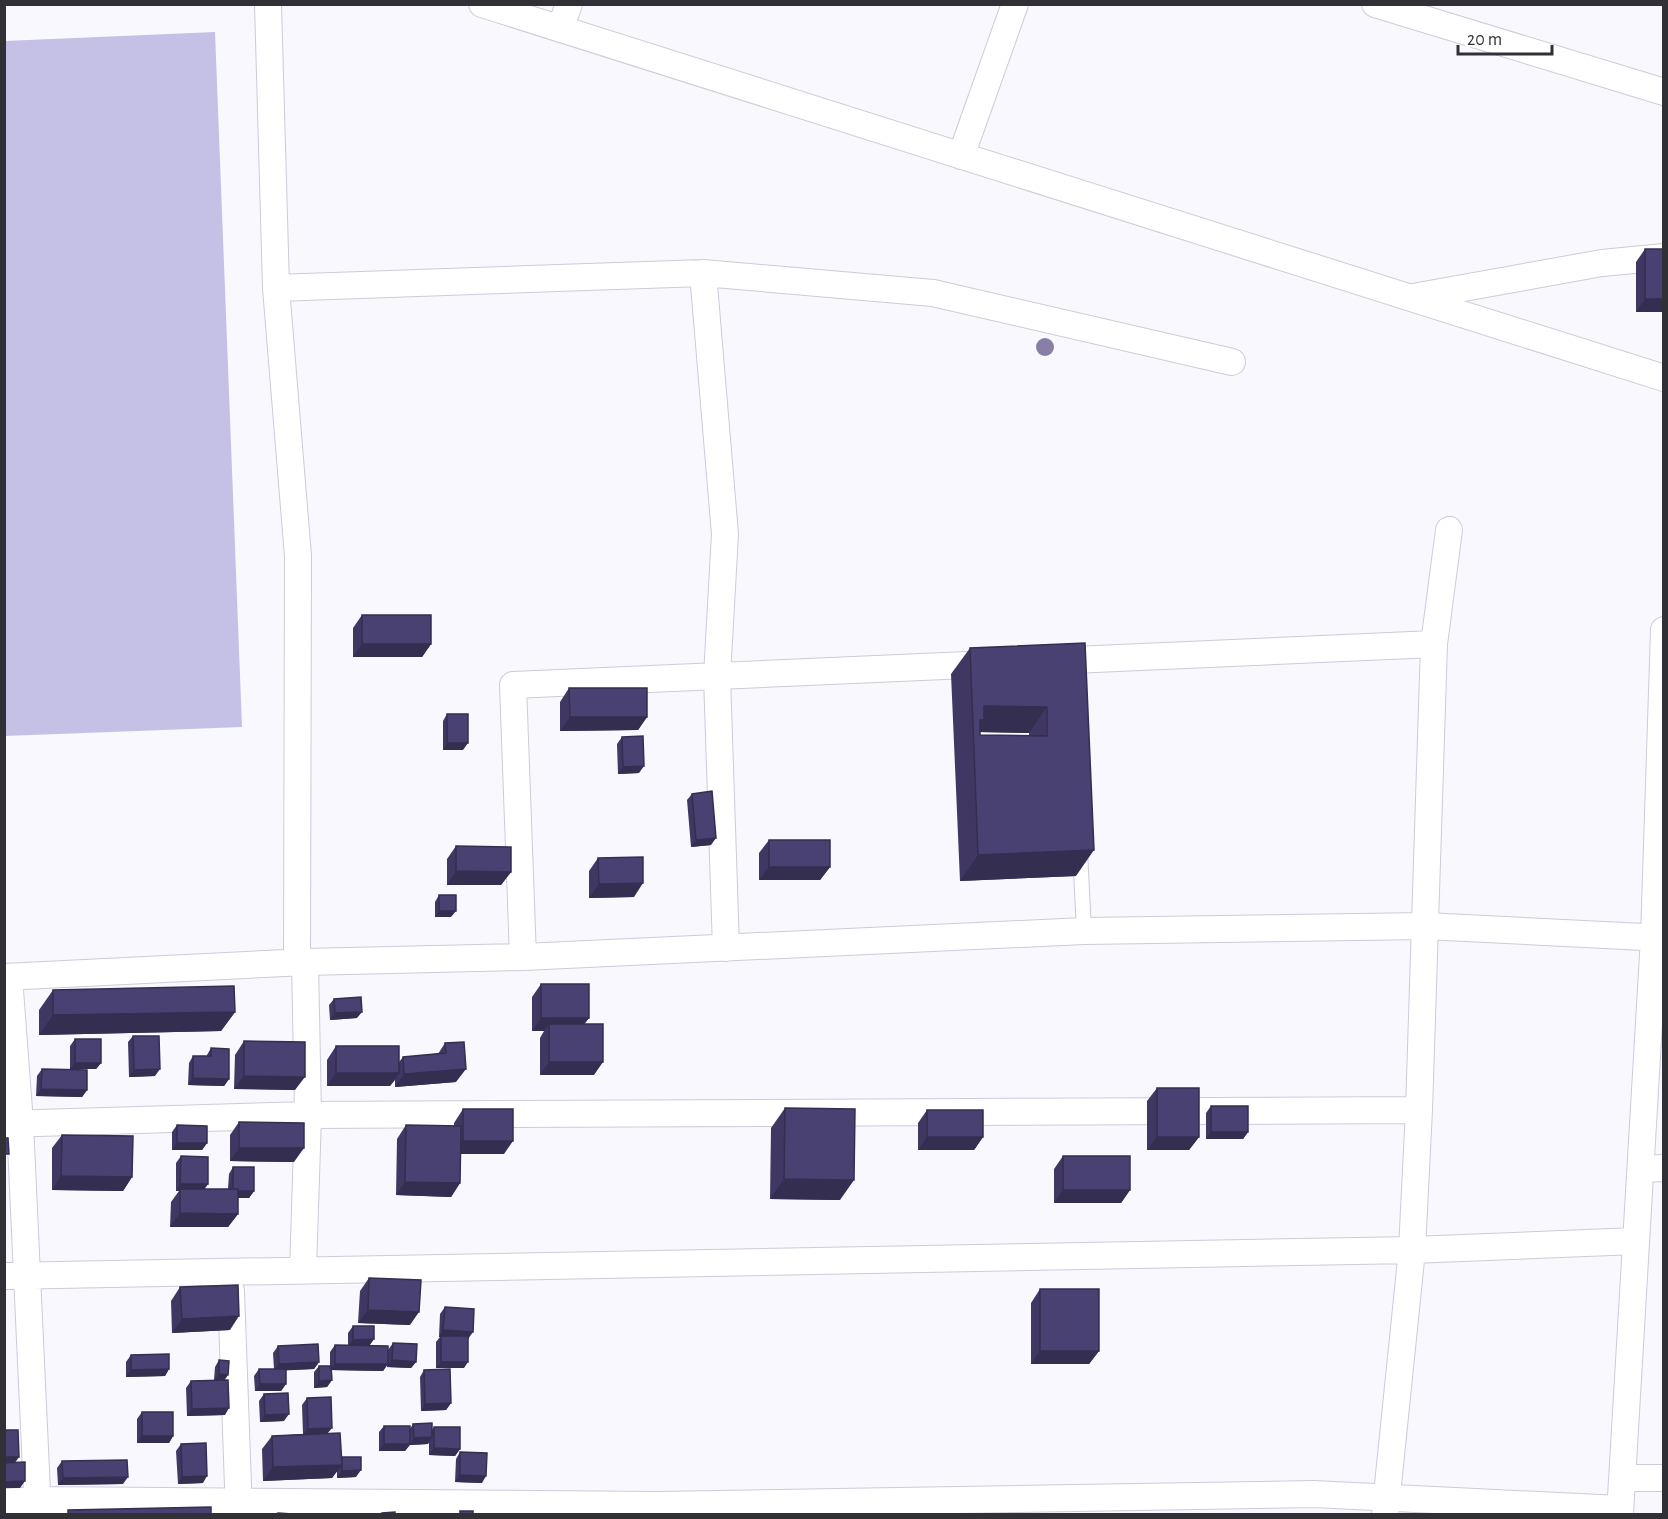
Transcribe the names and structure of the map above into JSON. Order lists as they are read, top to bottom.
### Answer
{
  "scale_bar": "20 m"
}
